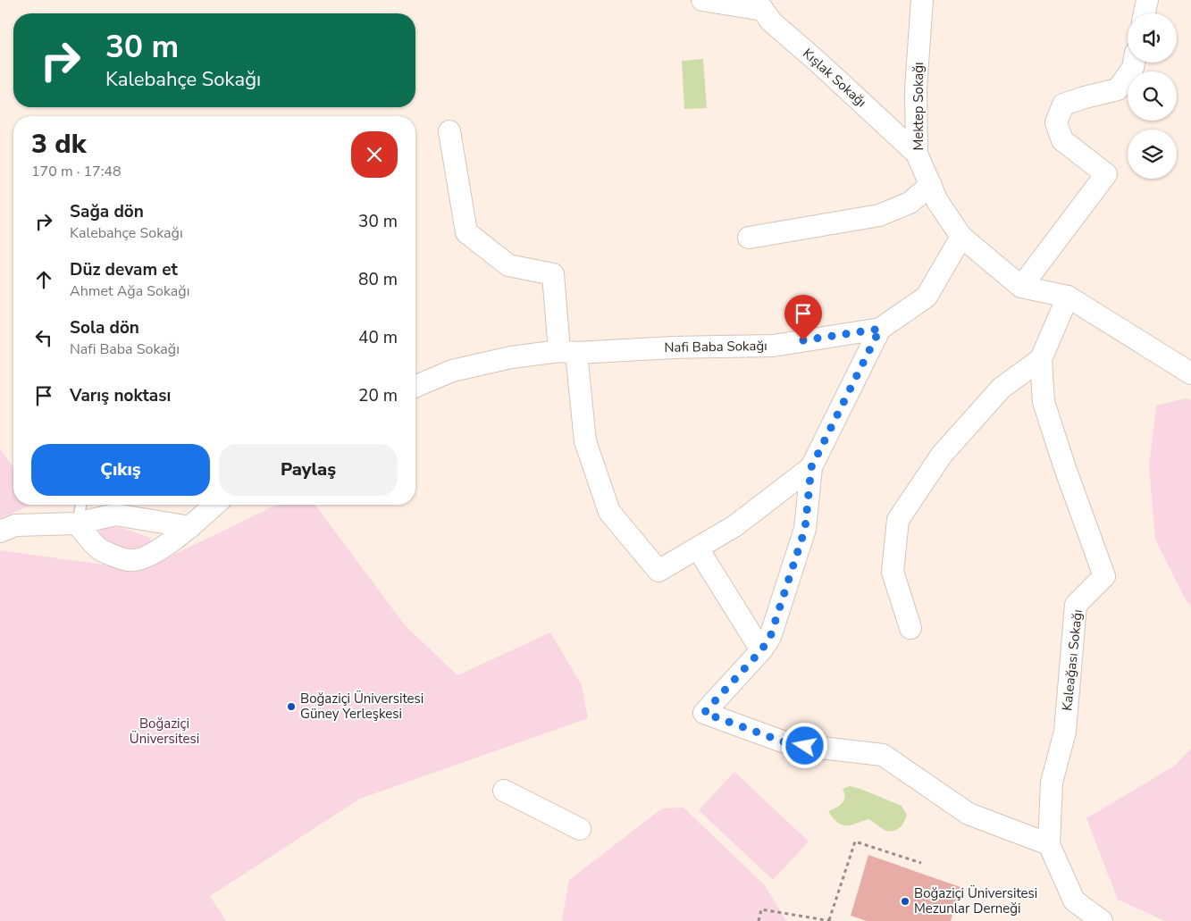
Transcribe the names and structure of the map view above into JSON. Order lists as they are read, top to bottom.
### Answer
{
  "streets": {
    "street": [
      "Kışlak Sokağı",
      "Mektep Sokağı",
      "Nafi Baba Sokağı",
      "Kaleağası Sokağı"
    ]
  },
  "crossings": [
    ["Kışlak Sokağı", "Mektep Sokağı"],
    ["Mektep Sokağı", "Nafi Baba Sokağı"],
    ["Mektep Sokağı", "Kaleağası Sokağı"]
  ],
  "parks": ["Boğaziçi Üniversitesi"],
  "places": ["Boğaziçi Üniversitesi Güney Yerleşkesi", "Boğaziçi Üniversitesi Mezunlar Derneği"],
  "page": {
    "turn": ["30 m", "Kalebahçe Sokağı"],
    "heading": ["3 dk", "170 m · 17:48"],
    "list": [
      {
        "name": "Sağa dön",
        "note": "Kalebahçe Sokağı",
        "value": "30 m"
      },
      {
        "name": "Düz devam et",
        "note": "Ahmet Ağa Sokağı",
        "value": "80 m"
      },
      {
        "name": "Sola dön",
        "note": "Nafi Baba Sokağı",
        "value": "40 m"
      },
      {
        "name": "Varış noktası",
        "value": "20 m"
      }
    ],
    "buttons": ["Çıkış", "Paylaş"]
  }
}
